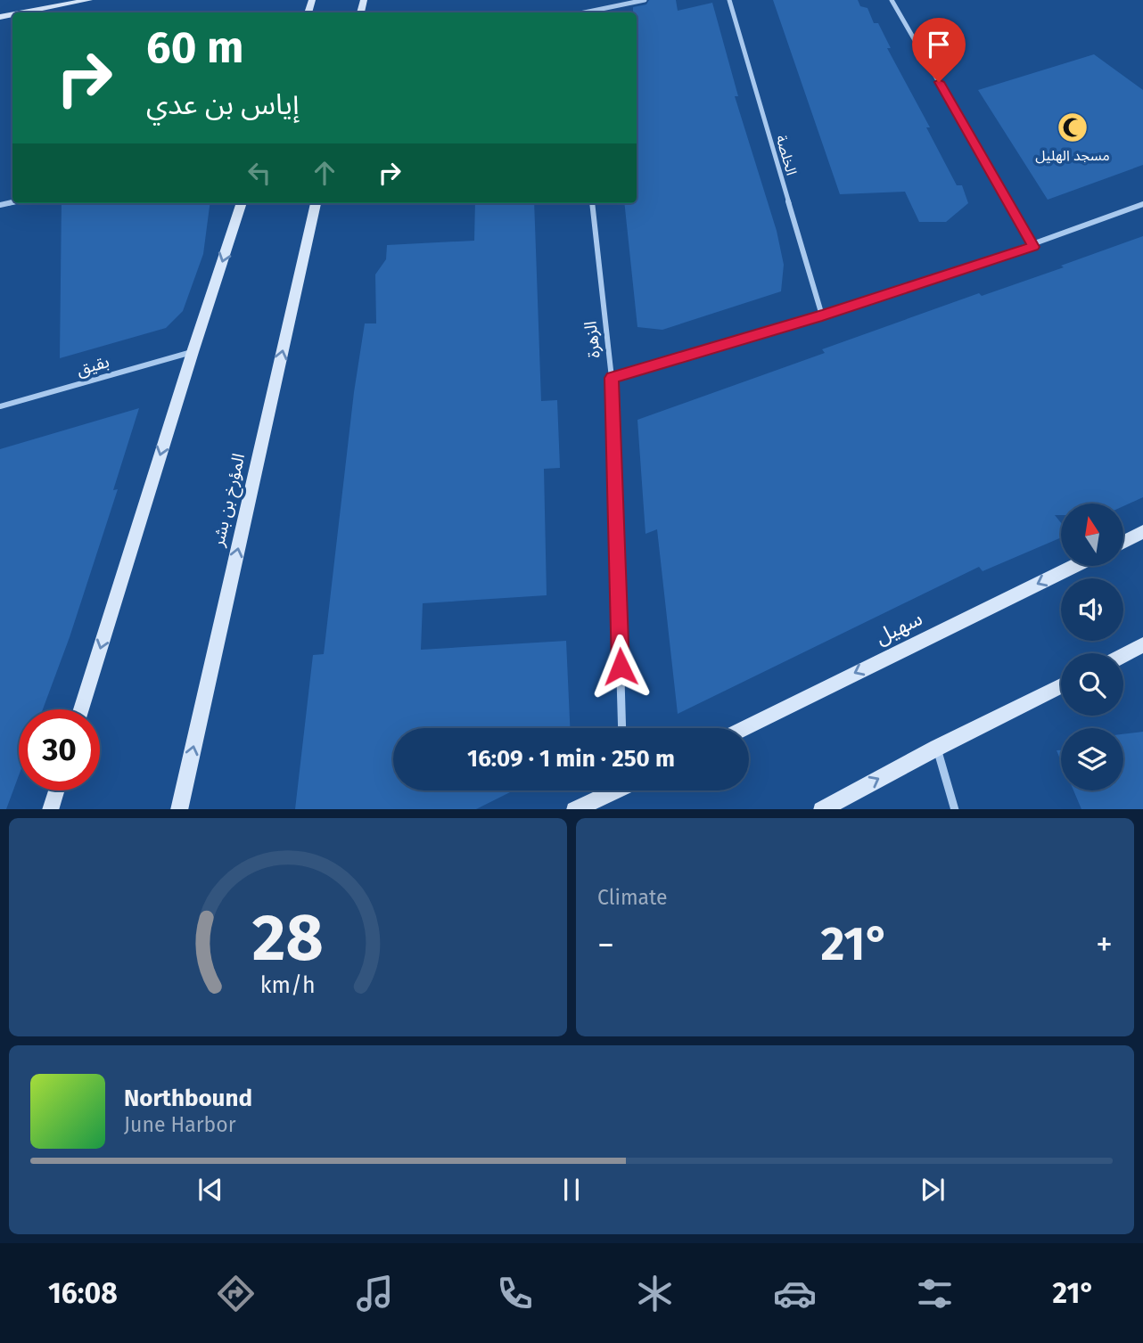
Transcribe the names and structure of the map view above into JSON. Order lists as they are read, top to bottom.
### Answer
{
  "streets": {
    "street": [
      "الخلصة",
      "الزهرة",
      "بقيق",
      "المؤرخ بن بشر",
      "سهيل"
    ]
  },
  "places": {
    "mosque": ["مسجد الهليل"]
  },
  "north": "top",
  "page": {
    "turn": ["60 m", "إياس بن عدي"],
    "limit": "30",
    "trip": "16:09 · 1 min · 250 m",
    "tile": "Climate",
    "heat": ["−", "21°", "+"],
    "song": ["Northbound", "June Harbor"],
    "tabs": ["16:08", "21°"],
    "gauge": ["28", "km/h"]
  }
}
